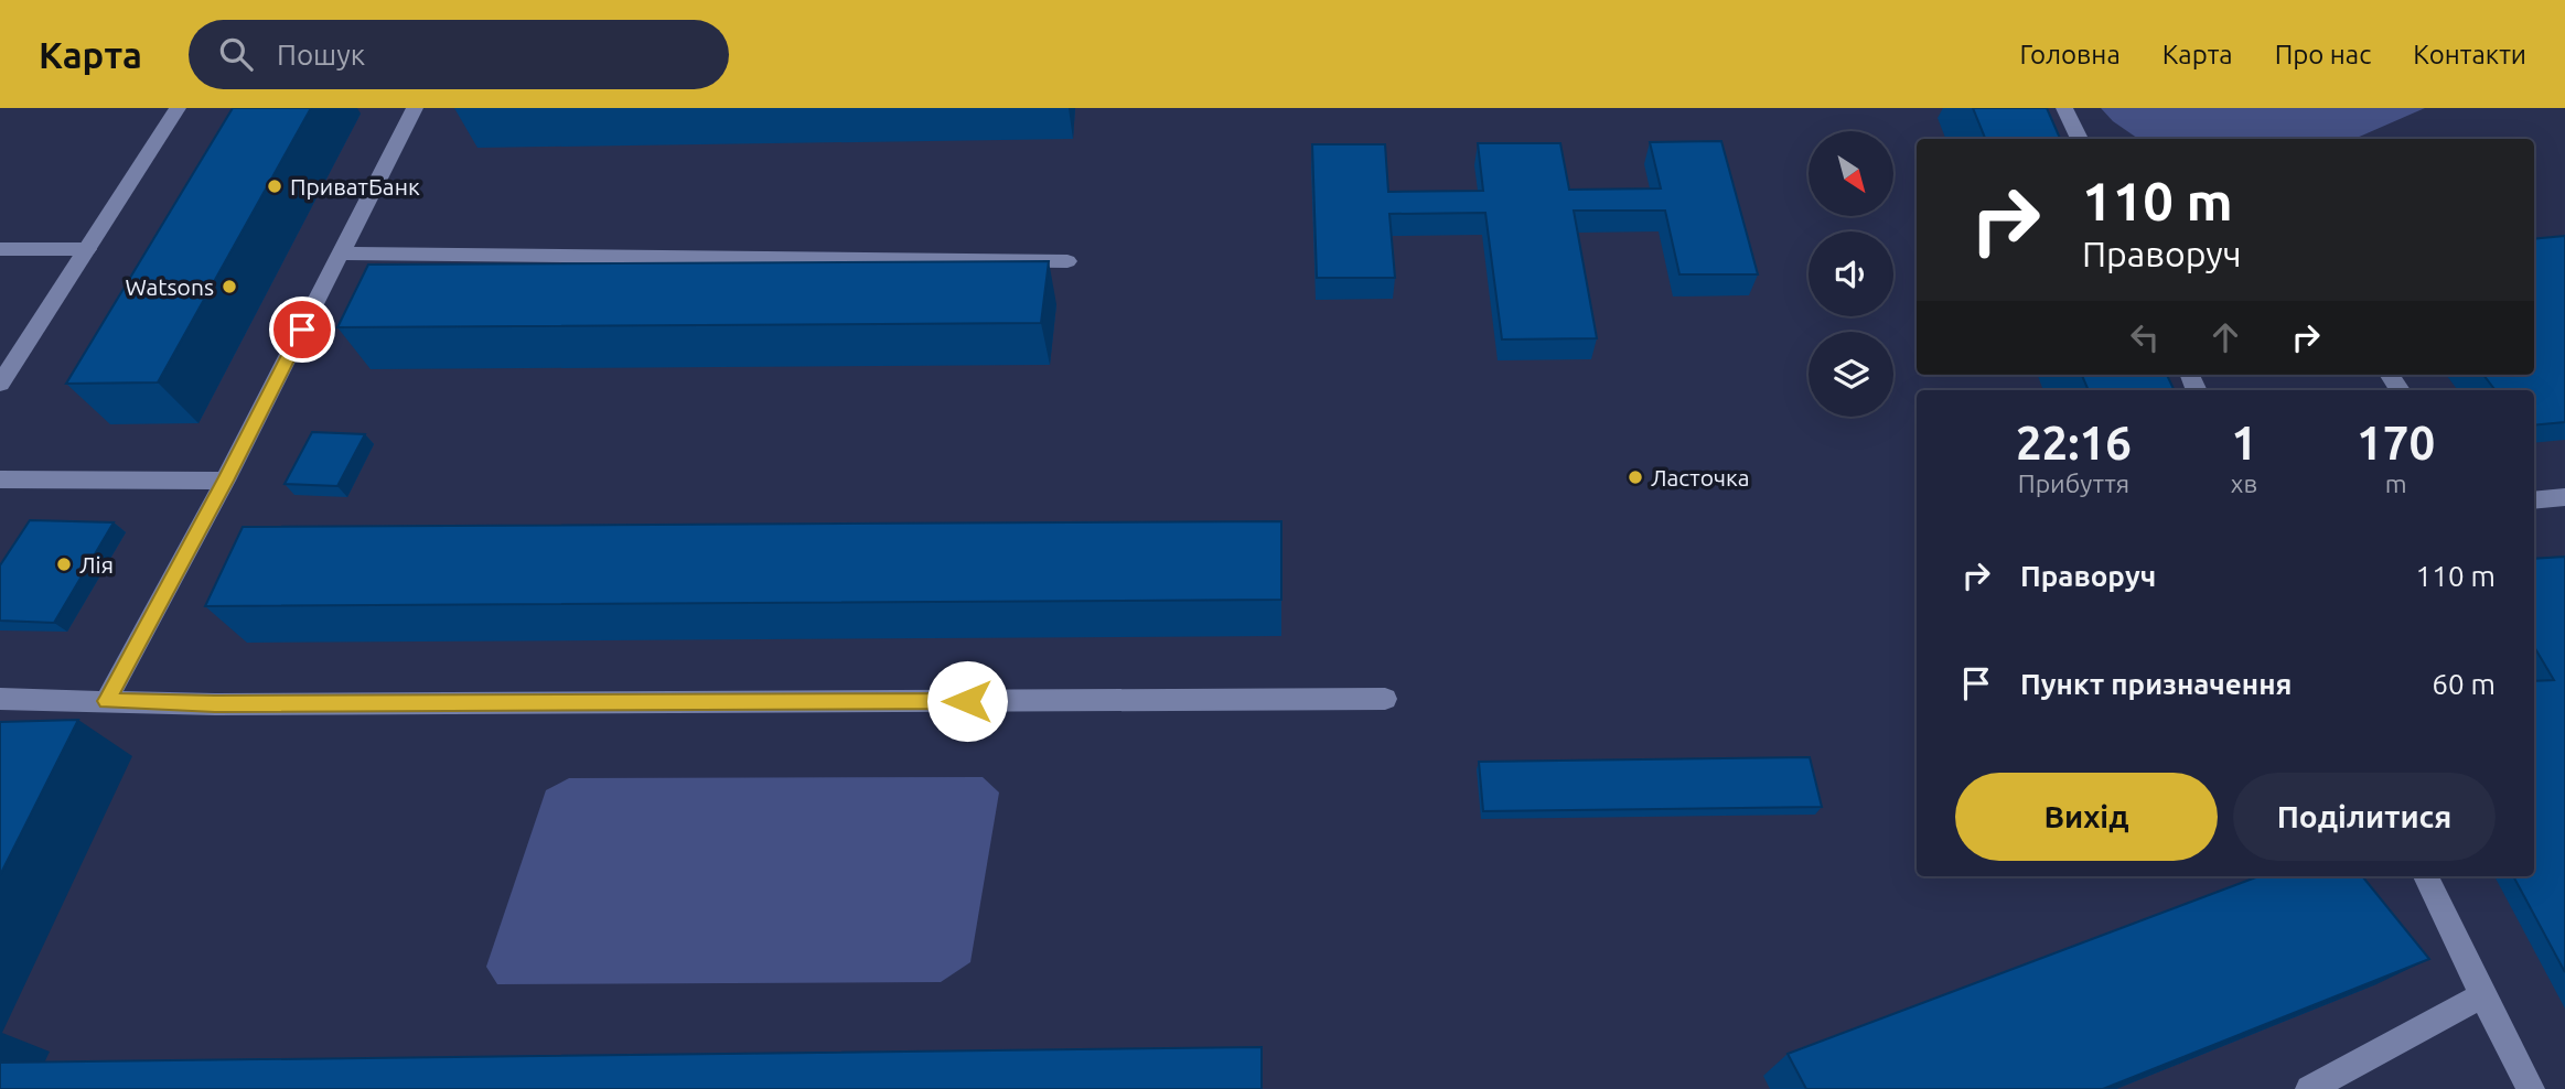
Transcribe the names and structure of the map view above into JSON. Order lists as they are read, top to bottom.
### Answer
{
  "places": [
    "ПриватБанк",
    "Watsons",
    "Ласточка",
    "Лія"
  ],
  "north": "bottom right",
  "page": {
    "header": "Карта",
    "search": "Пошук",
    "nav": [
      "Головна",
      "Карта",
      "Про нас",
      "Контакти"
    ],
    "turn": ["110 m", "Праворуч"],
    "eta": [
      "22:16",
      "Прибуття",
      "1",
      "хв",
      "170",
      "m"
    ],
    "list": [
      {
        "name": "Праворуч",
        "value": "110 m"
      },
      {
        "name": "Пункт призначення",
        "value": "60 m"
      }
    ],
    "buttons": ["Вихід", "Поділитися"]
  }
}
